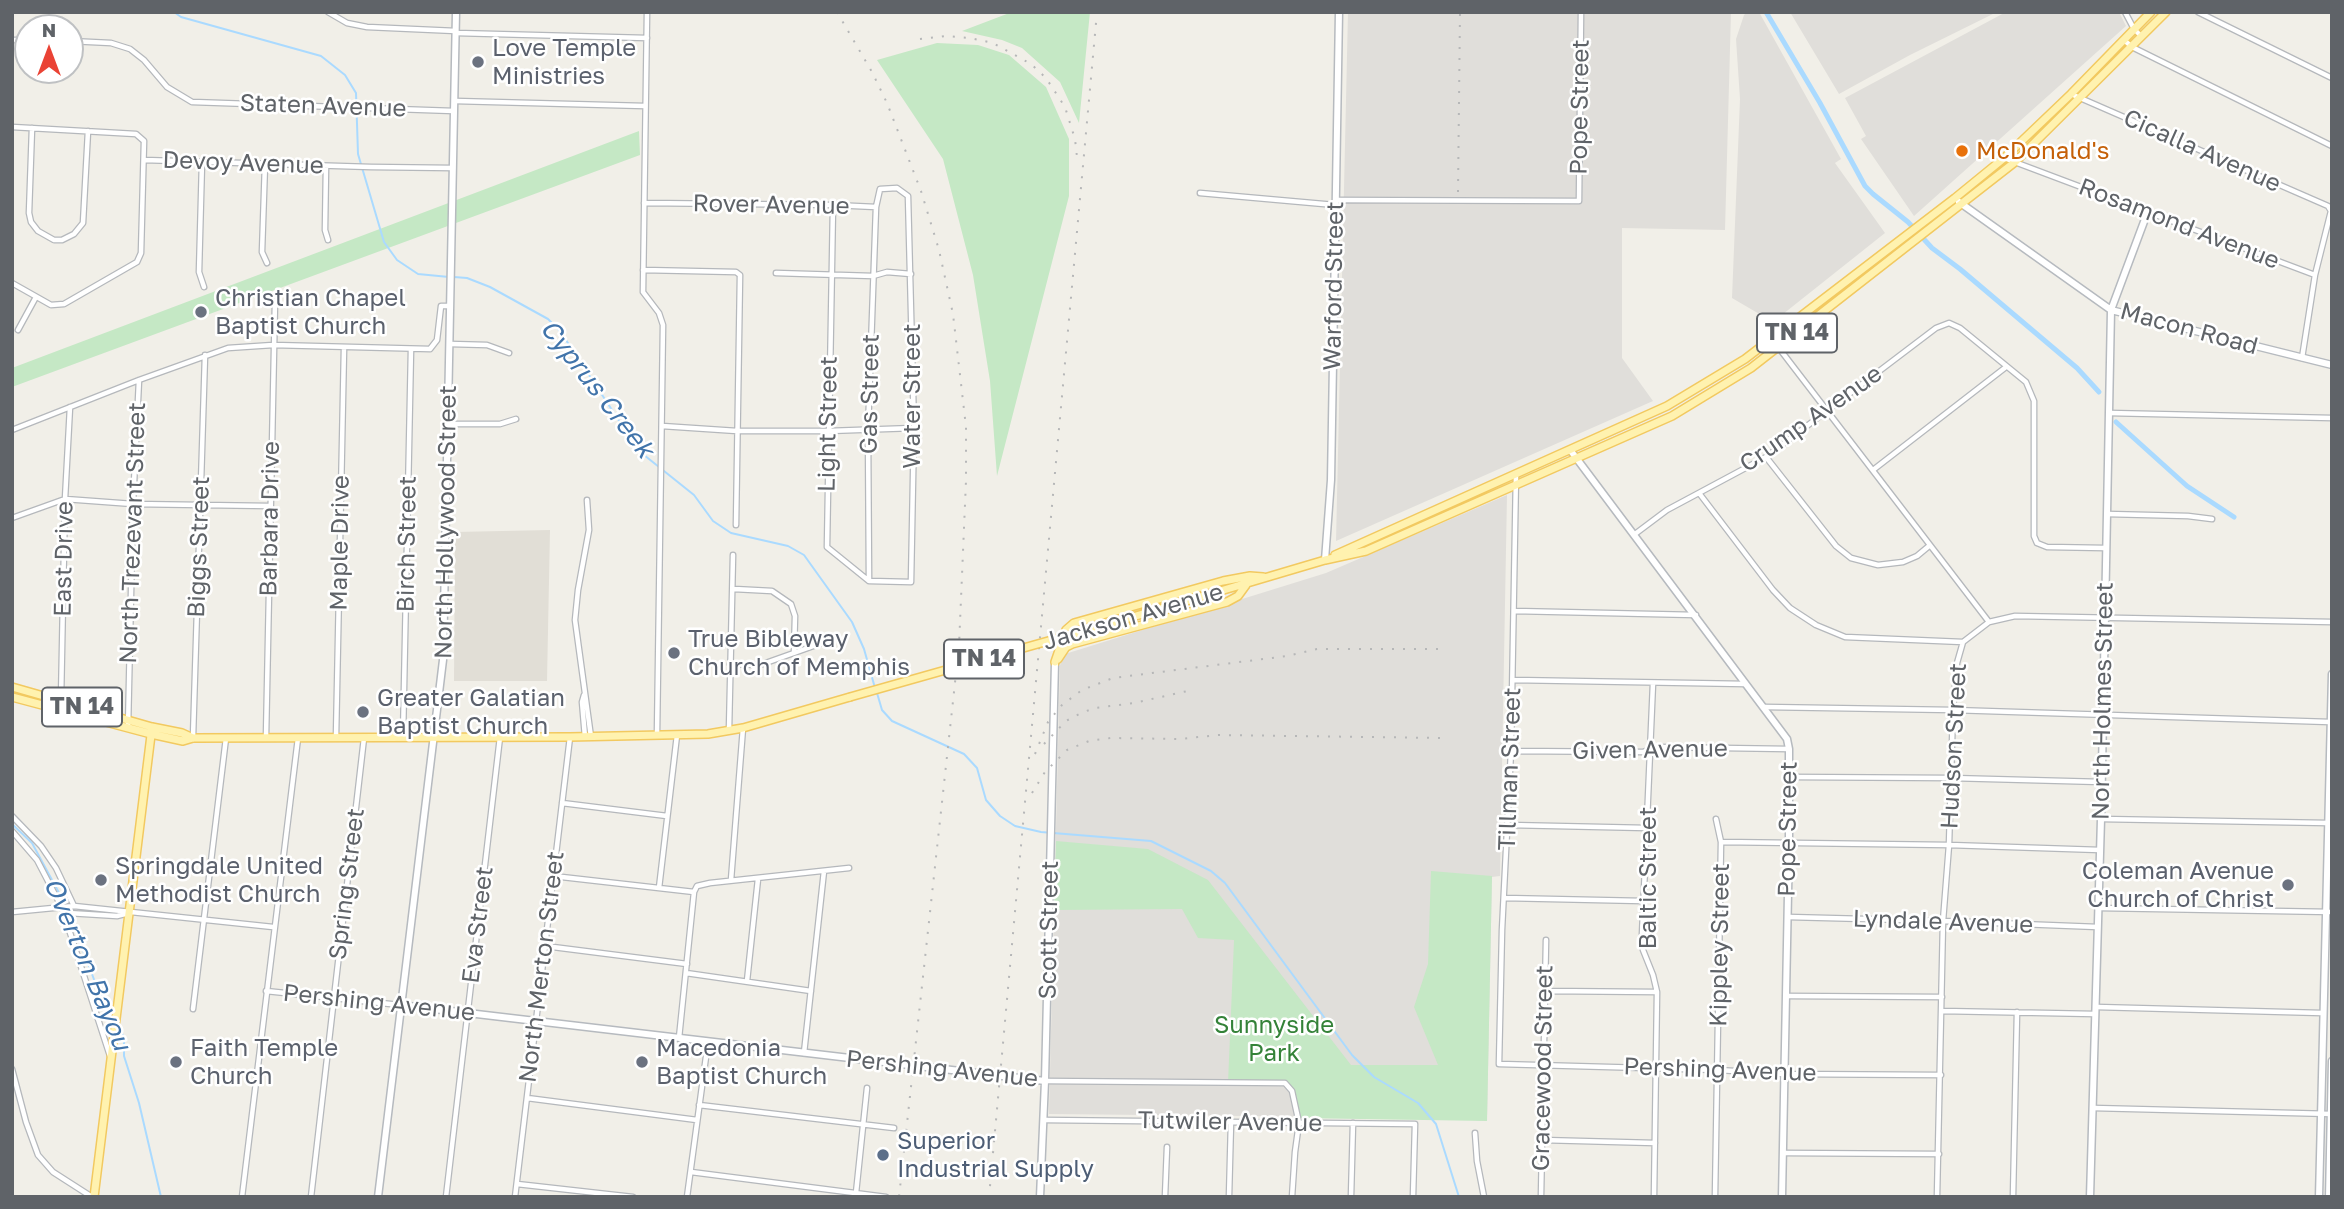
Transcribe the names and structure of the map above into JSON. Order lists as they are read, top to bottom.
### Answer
{
  "streets": {
    "main road": [
      "Pope Street",
      "Warford Street",
      "Macon Road",
      "TN 14",
      "North Hollywood Street",
      "Jackson Avenue",
      "North Holmes Street",
      "Scott Street",
      "Pershing Avenue"
    ],
    "street": [
      "Staten Avenue",
      "Cicalla Avenue",
      "Devoy Avenue",
      "Rover Avenue",
      "Rosamond Avenue",
      "Gas Street",
      "Water Street",
      "Crump Avenue",
      "Light Street",
      "Barbara Drive",
      "North Trezevant Street",
      "Maple Drive",
      "Birch Street",
      "Biggs Street",
      "East Drive",
      "Hudson Street",
      "Given Avenue",
      "Tillman Street",
      "Baltic Street",
      "Spring Street",
      "Lyndale Avenue",
      "Eva Street",
      "Kippley Street",
      "North Merton Street",
      "Gracewood Street",
      "Tutwiler Avenue"
    ]
  },
  "crossings": [
    ["Staten Avenue", "North Hollywood Street"],
    ["Pope Street", "Warford Street"],
    ["Pope Street", "Crump Avenue"],
    ["Pope Street", "Jackson Avenue"],
    ["Pope Street", "Given Avenue"],
    ["Pope Street", "Lyndale Avenue"],
    ["Pope Street", "Pershing Avenue"],
    ["Cicalla Avenue", "Jackson Avenue"],
    ["Devoy Avenue", "North Hollywood Street"],
    ["Rover Avenue", "Gas Street"],
    ["Rover Avenue", "Water Street"],
    ["Rover Avenue", "Light Street"],
    ["Rosamond Avenue", "Jackson Avenue"],
    ["Rosamond Avenue", "North Holmes Street"],
    ["Warford Street", "Jackson Avenue"],
    ["Macon Road", "Jackson Avenue"],
    ["Macon Road", "North Holmes Street"],
    ["Gas Street", "Water Street"],
    ["Gas Street", "Light Street"],
    ["Water Street", "Light Street"],
    ["Barbara Drive", "Jackson Avenue"],
    ["North Hollywood Street", "Jackson Avenue"],
    ["North Hollywood Street", "Pershing Avenue"],
    ["North Trezevant Street", "Jackson Avenue"],
    ["Maple Drive", "Jackson Avenue"],
    ["Birch Street", "Jackson Avenue"],
    ["Biggs Street", "Jackson Avenue"],
    ["East Drive", "Jackson Avenue"],
    ["Jackson Avenue", "Tillman Street"],
    ["Jackson Avenue", "Spring Street"],
    ["Jackson Avenue", "Eva Street"],
    ["Jackson Avenue", "North Merton Street"],
    ["North Holmes Street", "Lyndale Avenue"],
    ["Hudson Street", "Lyndale Avenue"],
    ["Hudson Street", "Pershing Avenue"],
    ["Given Avenue", "Tillman Street"],
    ["Given Avenue", "Baltic Street"],
    ["Tillman Street", "Pershing Avenue"],
    ["Baltic Street", "Pershing Avenue"],
    ["Spring Street", "Pershing Avenue"],
    ["Eva Street", "Pershing Avenue"],
    ["Scott Street", "Pershing Avenue"],
    ["Scott Street", "Tutwiler Avenue"],
    ["Kippley Street", "Pershing Avenue"],
    ["North Merton Street", "Pershing Avenue"],
    ["Pershing Avenue", "Gracewood Street"],
    ["Pershing Avenue", "Tutwiler Avenue"]
  ],
  "water": ["Cyprus Creek", "Overton Bayou"],
  "parks": ["Sunnyside Park"],
  "places": [
    "Love Temple Ministries",
    "McDonald's",
    "Christian Chapel Baptist Church",
    "True Bibleway Church of Memphis",
    "Greater Galatian Baptist Church",
    "Springdale United Methodist Church",
    "Coleman Avenue Church of Christ",
    "Faith Temple Church",
    "Macedonia Baptist Church",
    "Superior Industrial Supply"
  ],
  "north": "top"
}
